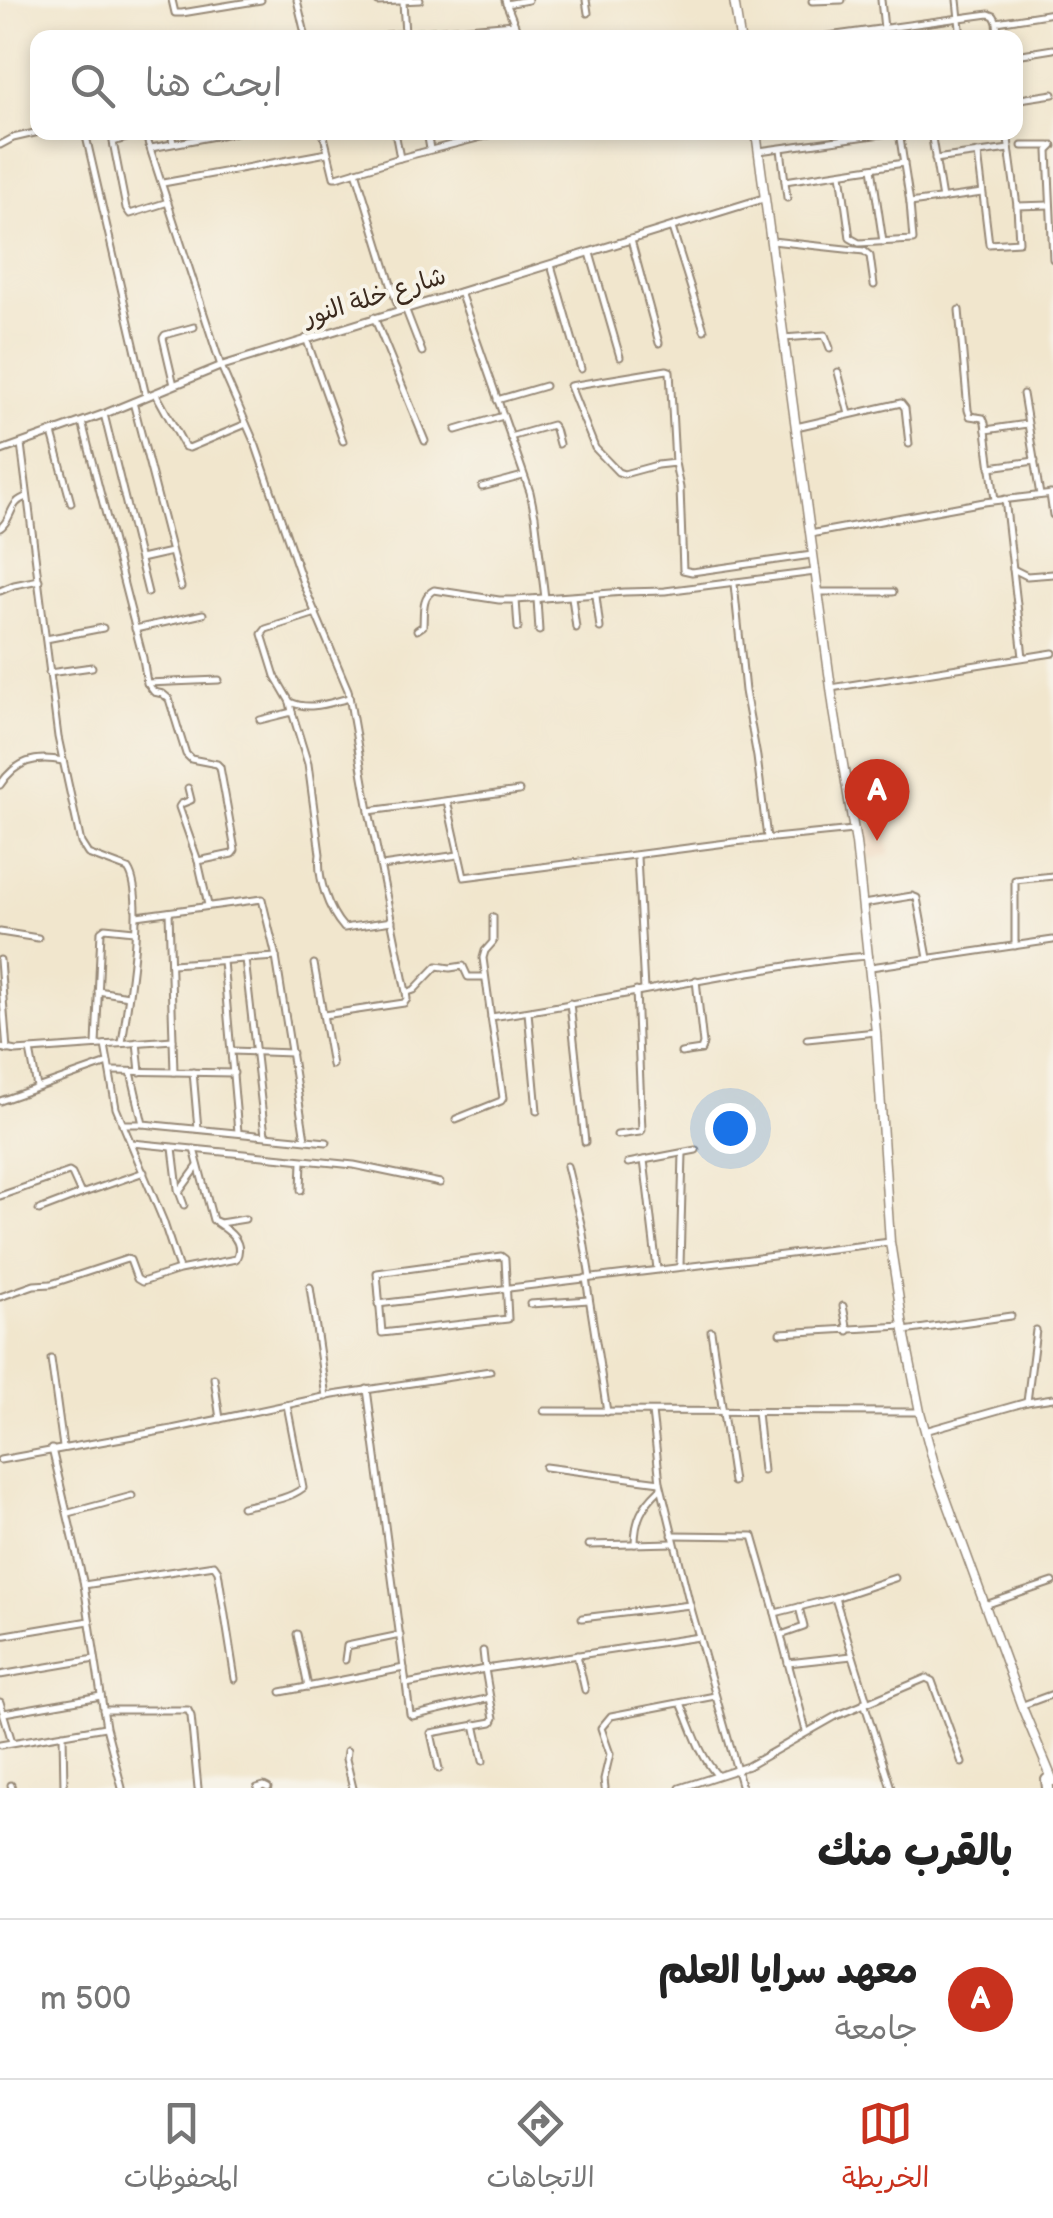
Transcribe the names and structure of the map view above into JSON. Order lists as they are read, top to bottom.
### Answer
{
  "streets": {
    "street": ["شارع خلة النور"]
  },
  "page": {
    "search": "ابحث هنا",
    "pins": "A",
    "heading": "بالقرب منك",
    "list": [
      {
        "mark": "A",
        "name": "معهد سرايا العلم",
        "note": "جامعة",
        "value": "500 m"
      }
    ],
    "nav": ["الخريطة", "الاتجاهات", "المحفوظات"]
  }
}
